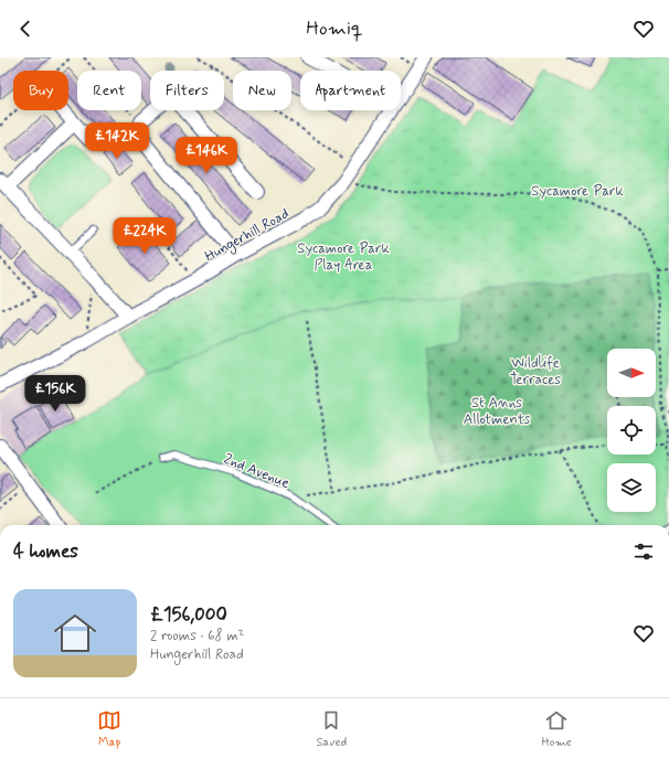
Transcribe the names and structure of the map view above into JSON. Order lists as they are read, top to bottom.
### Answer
{
  "streets": {
    "street": ["Hungerhill Road"],
    "lane": ["2nd Avenue"]
  },
  "parks": [
    "Sycamore Park",
    "Sycamore Park Play Area",
    "Wildlife Terraces",
    "St Anns Allotments"
  ],
  "north": "right",
  "page": {
    "header": "Homiq",
    "chip": [
      "Buy",
      "Rent",
      "Filters",
      "New",
      "Apartment"
    ],
    "price": [
      "£142K",
      "£146K",
      "£224K",
      "£156K"
    ],
    "heading": "4 homes",
    "list": [
      {
        "name": "£156,000",
        "note": "2 rooms · 68 m² · Hungerhill Road"
      }
    ],
    "tabs": ["Map", "Saved", "Home"]
  }
}
